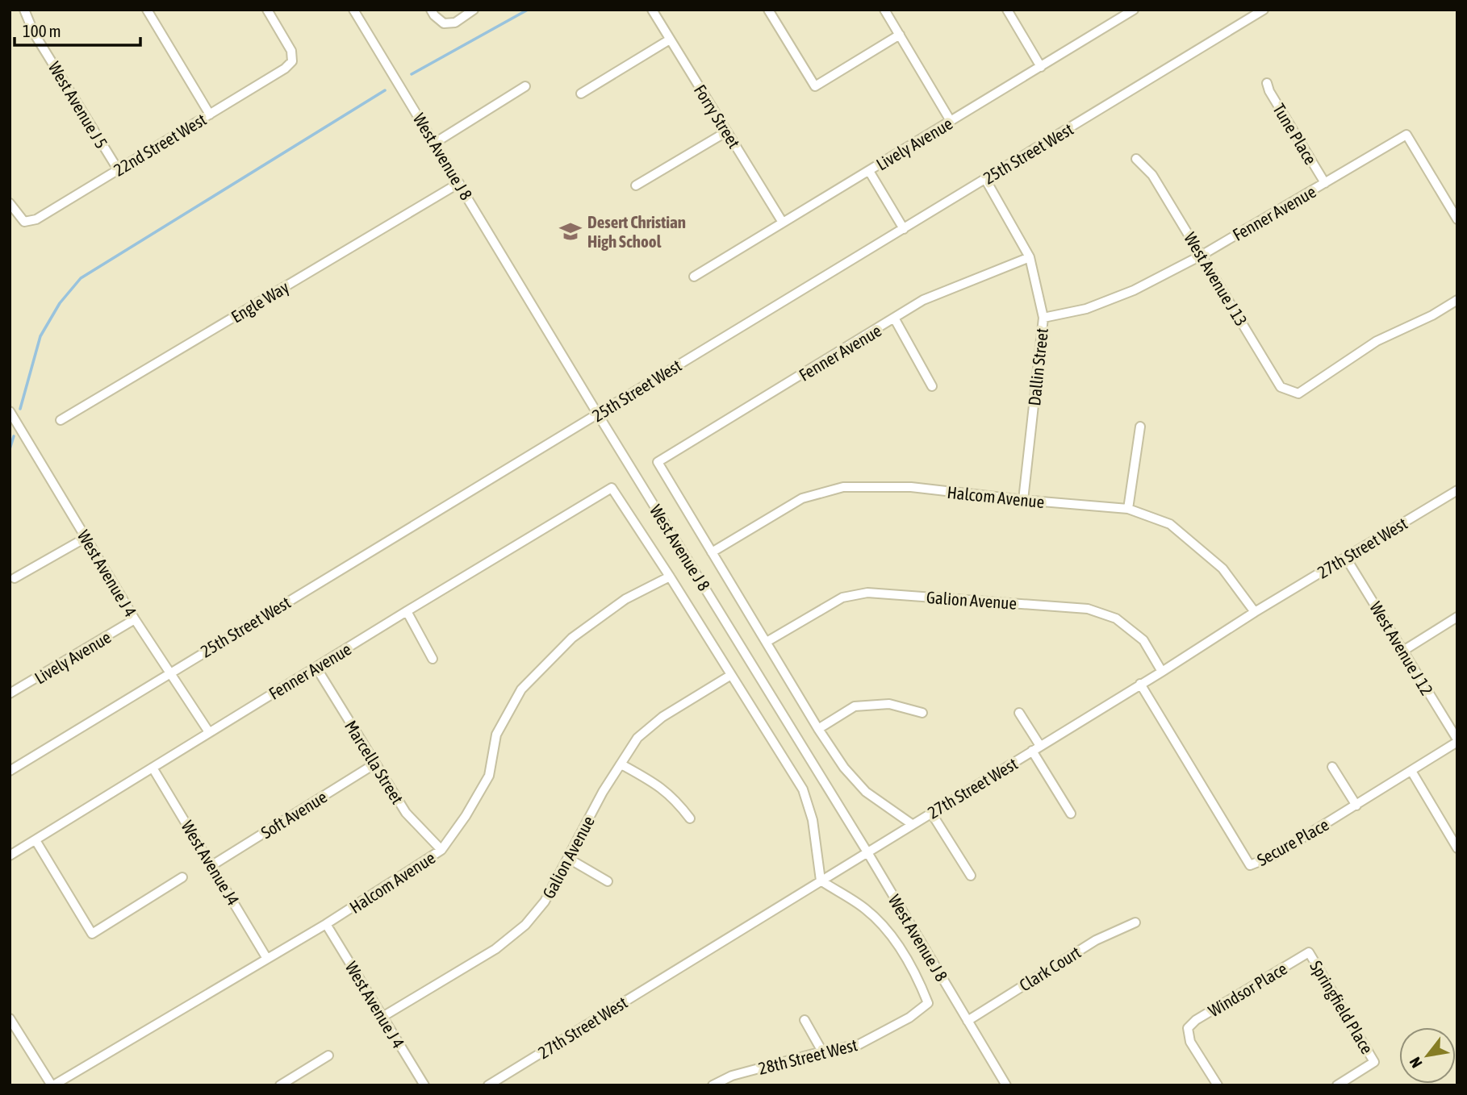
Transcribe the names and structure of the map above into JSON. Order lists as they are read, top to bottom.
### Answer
{
  "streets": {
    "street": [
      "West Avenue J 5",
      "Forry Street",
      "Tune Place",
      "Lively Avenue",
      "22nd Street West",
      "25th Street West",
      "West Avenue J 8",
      "Fenner Avenue",
      "West Avenue J 13",
      "Engle Way",
      "Dallin Street",
      "Halcom Avenue",
      "27th Street West",
      "West Avenue J 4",
      "Galion Avenue",
      "West Avenue J 12",
      "Marcella Street",
      "Soft Avenue",
      "Secure Place",
      "West Avenue J4",
      "Clark Court",
      "Windsor Place",
      "Springfield Place",
      "28th Street West"
    ]
  },
  "crossings": [
    ["West Avenue J 5", "22nd Street West"],
    ["Forry Street", "Lively Avenue"],
    ["Tune Place", "Fenner Avenue"],
    ["Lively Avenue", "West Avenue J 4"],
    ["25th Street West", "West Avenue J 8"],
    ["25th Street West", "Dallin Street"],
    ["25th Street West", "West Avenue J 4"],
    ["West Avenue J 8", "Engle Way"],
    ["West Avenue J 8", "27th Street West"],
    ["West Avenue J 8", "Clark Court"],
    ["Fenner Avenue", "West Avenue J 13"],
    ["Fenner Avenue", "Dallin Street"],
    ["Fenner Avenue", "Halcom Avenue"],
    ["Fenner Avenue", "West Avenue J 4"],
    ["Fenner Avenue", "Marcella Street"],
    ["Fenner Avenue", "West Avenue J4"],
    ["Dallin Street", "Halcom Avenue"],
    ["Halcom Avenue", "27th Street West"],
    ["Halcom Avenue", "West Avenue J 4"],
    ["Halcom Avenue", "Marcella Street"],
    ["Halcom Avenue", "West Avenue J4"],
    ["27th Street West", "Galion Avenue"],
    ["27th Street West", "West Avenue J 12"],
    ["27th Street West", "Secure Place"],
    ["27th Street West", "28th Street West"],
    ["West Avenue J 4", "Galion Avenue"],
    ["West Avenue J 12", "Secure Place"],
    ["Marcella Street", "Soft Avenue"],
    ["Soft Avenue", "West Avenue J4"],
    ["Windsor Place", "Springfield Place"]
  ],
  "places": {
    "school or university": ["Desert Christian High School"]
  },
  "scale_bar": "100 m",
  "north": "bottom left"
}
